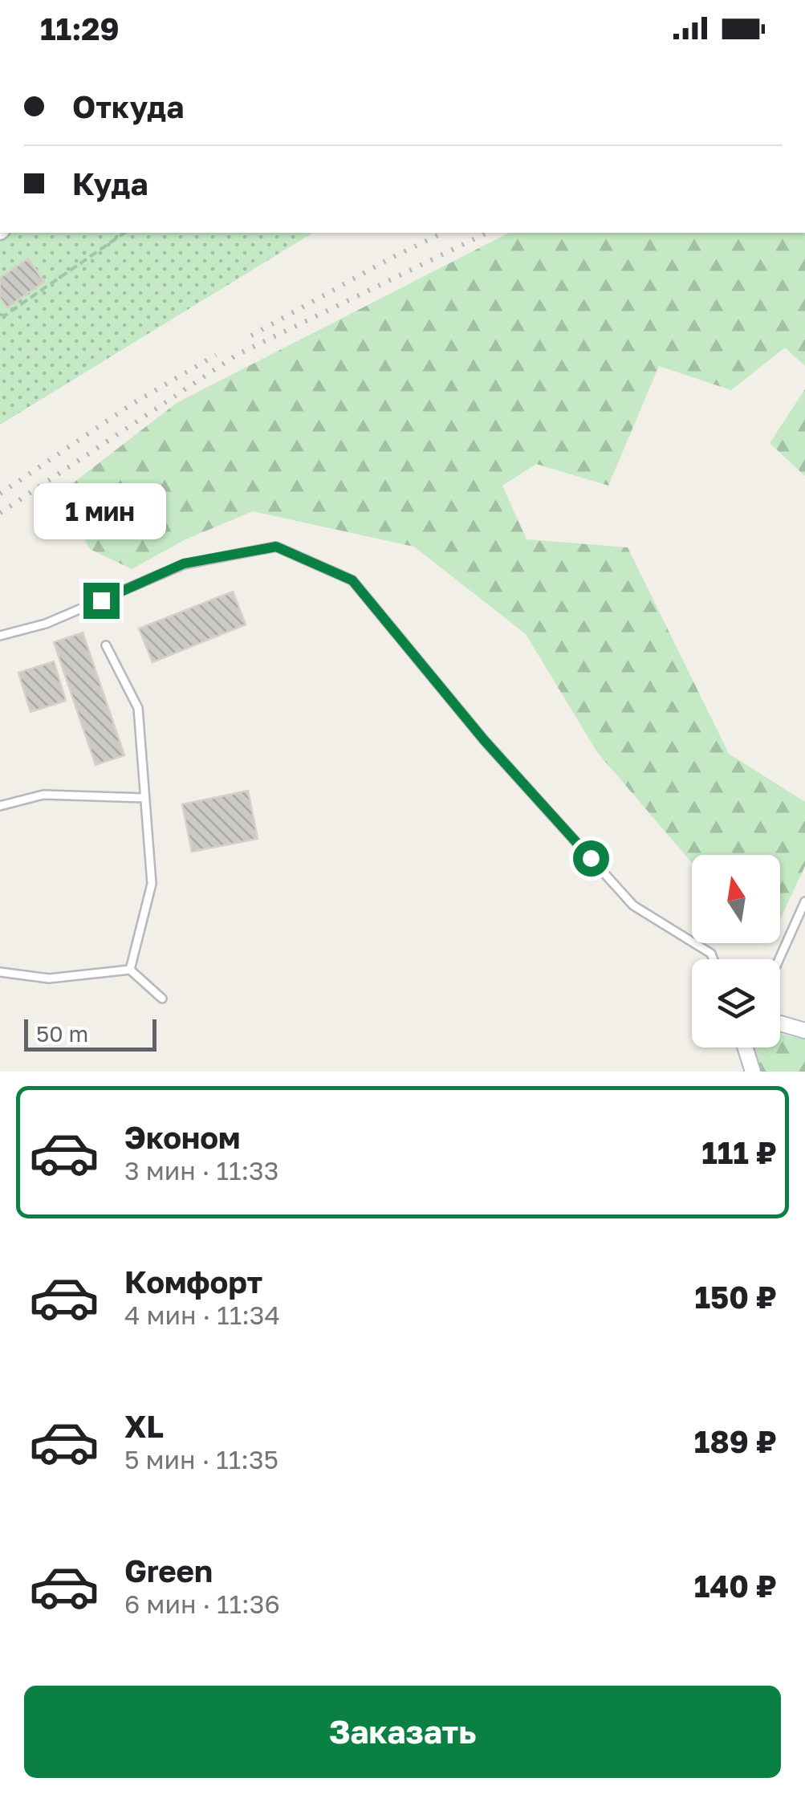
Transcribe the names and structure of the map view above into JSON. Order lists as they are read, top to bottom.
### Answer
{
  "scale_bar": "50 m",
  "north": "top",
  "page": {
    "status": "11:29",
    "banner": ["Откуда", "Куда"],
    "bubble": "1 мин",
    "scale": "50 m",
    "list": [
      {
        "name": "Эконом",
        "note": "3 мин · 11:33",
        "value": "111 ₽"
      },
      {
        "name": "Комфорт",
        "note": "4 мин · 11:34",
        "value": "150 ₽"
      },
      {
        "name": "XL",
        "note": "5 мин · 11:35",
        "value": "189 ₽"
      },
      {
        "name": "Green",
        "note": "6 мин · 11:36",
        "value": "140 ₽"
      }
    ],
    "buttons": "Заказать"
  }
}
